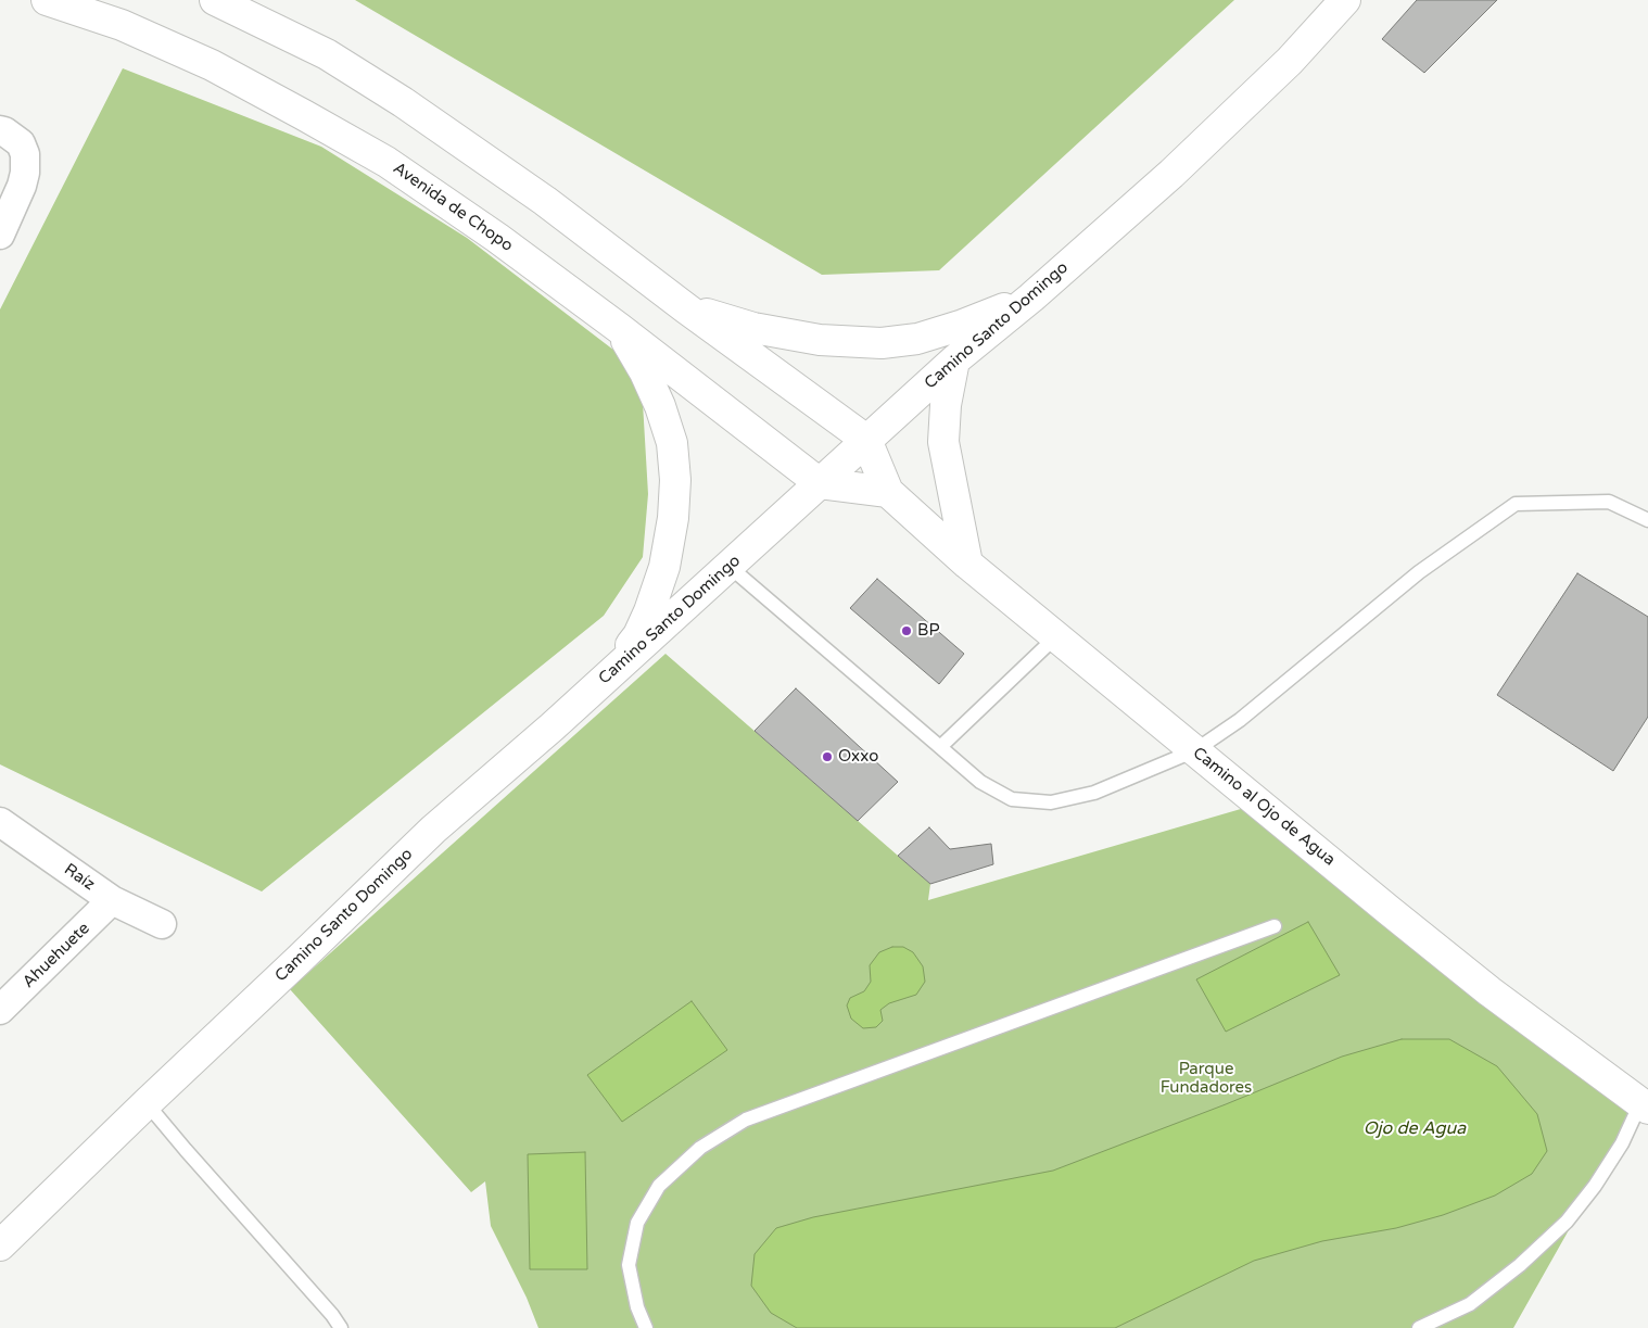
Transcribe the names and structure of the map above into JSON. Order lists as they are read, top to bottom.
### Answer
{
  "streets": {
    "street": [
      "Avenida de Chopo",
      "Camino Santo Domingo",
      "Camino al Ojo de Agua",
      "Raíz",
      "Ahuehuete"
    ]
  },
  "crossings": [
    ["Avenida de Chopo", "Camino Santo Domingo"],
    ["Camino Santo Domingo", "Camino al Ojo de Agua"],
    ["Raíz", "Ahuehuete"]
  ],
  "water": ["Ojo de Agua"],
  "parks": ["Parque Fundadores"],
  "places": ["BP", "Oxxo"]
}
